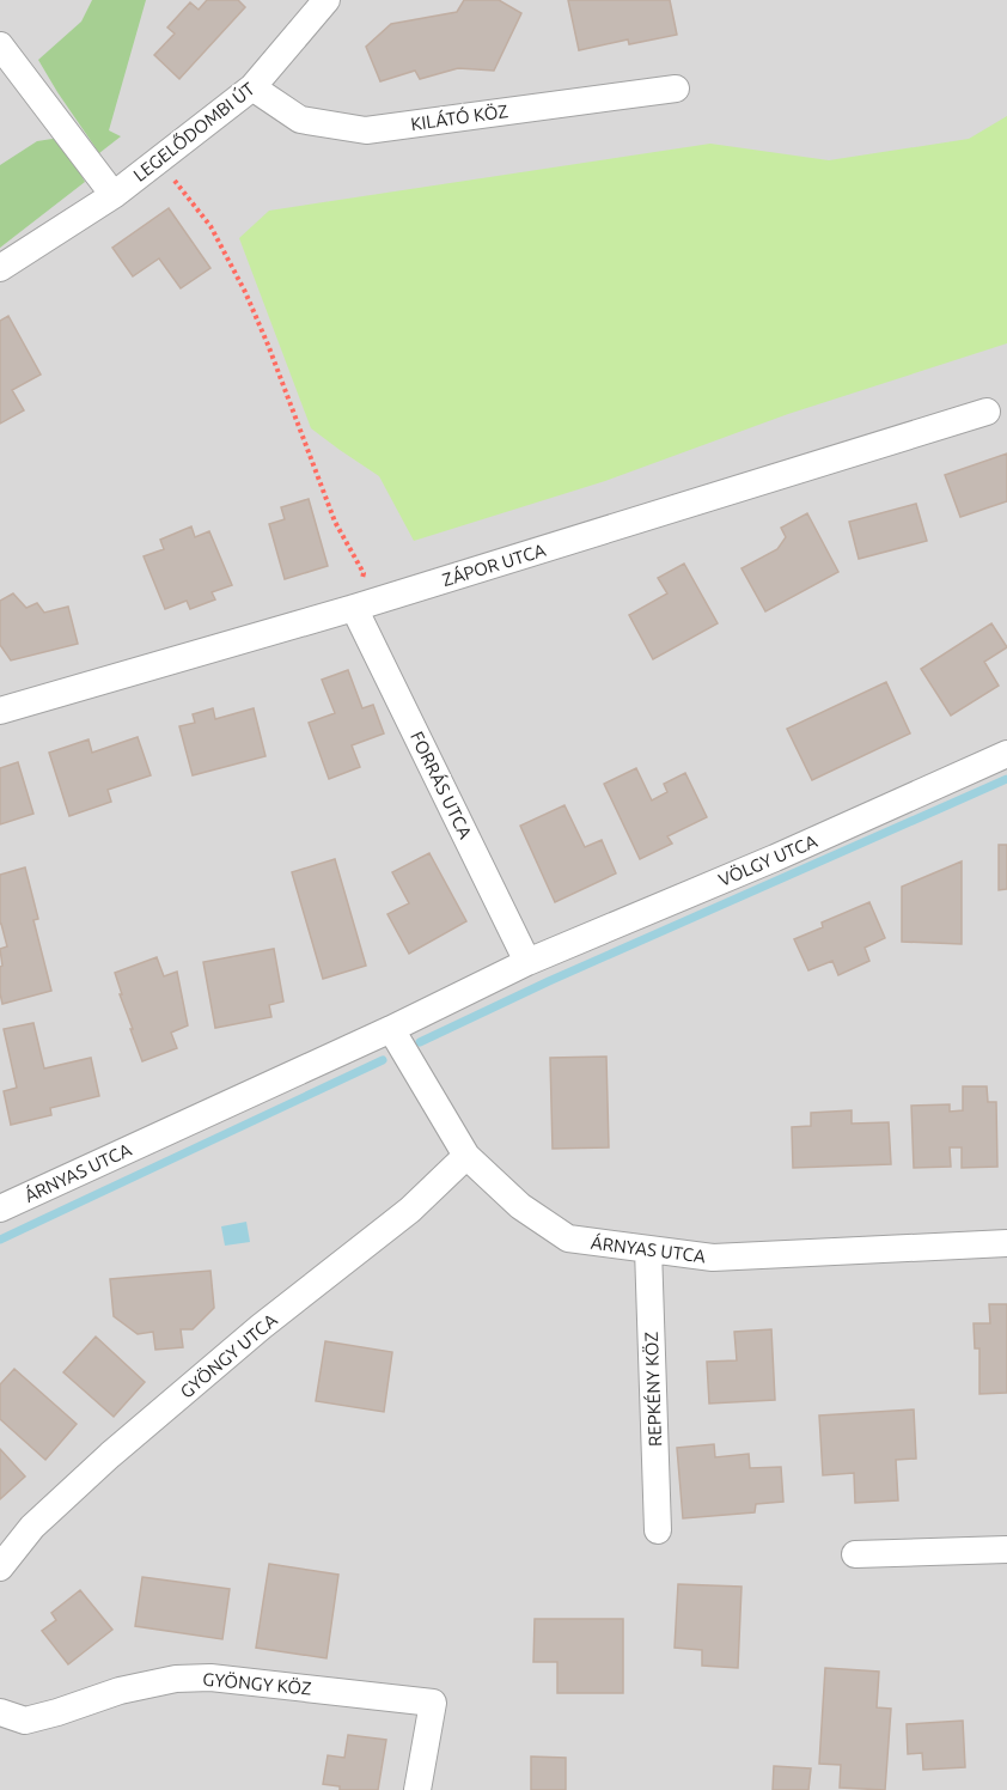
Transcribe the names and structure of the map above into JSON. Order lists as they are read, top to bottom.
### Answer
{
  "streets": {
    "street": [
      "KILÁTÓ KÖZ",
      "LEGELŐDOMBI ÚT",
      "ZÁPOR UTCA",
      "FORRÁS UTCA",
      "VÖLGY UTCA",
      "ÁRNYAS UTCA",
      "GYÖNGY UTCA",
      "REPKÉNY KÖZ",
      "GYÖNGY KÖZ"
    ]
  },
  "crossings": [
    ["KILÁTÓ KÖZ", "LEGELŐDOMBI ÚT"],
    ["ZÁPOR UTCA", "FORRÁS UTCA"],
    ["FORRÁS UTCA", "VÖLGY UTCA"],
    ["FORRÁS UTCA", "ÁRNYAS UTCA"],
    ["VÖLGY UTCA", "ÁRNYAS UTCA"],
    ["ÁRNYAS UTCA", "GYÖNGY UTCA"],
    ["ÁRNYAS UTCA", "REPKÉNY KÖZ"]
  ]
}
